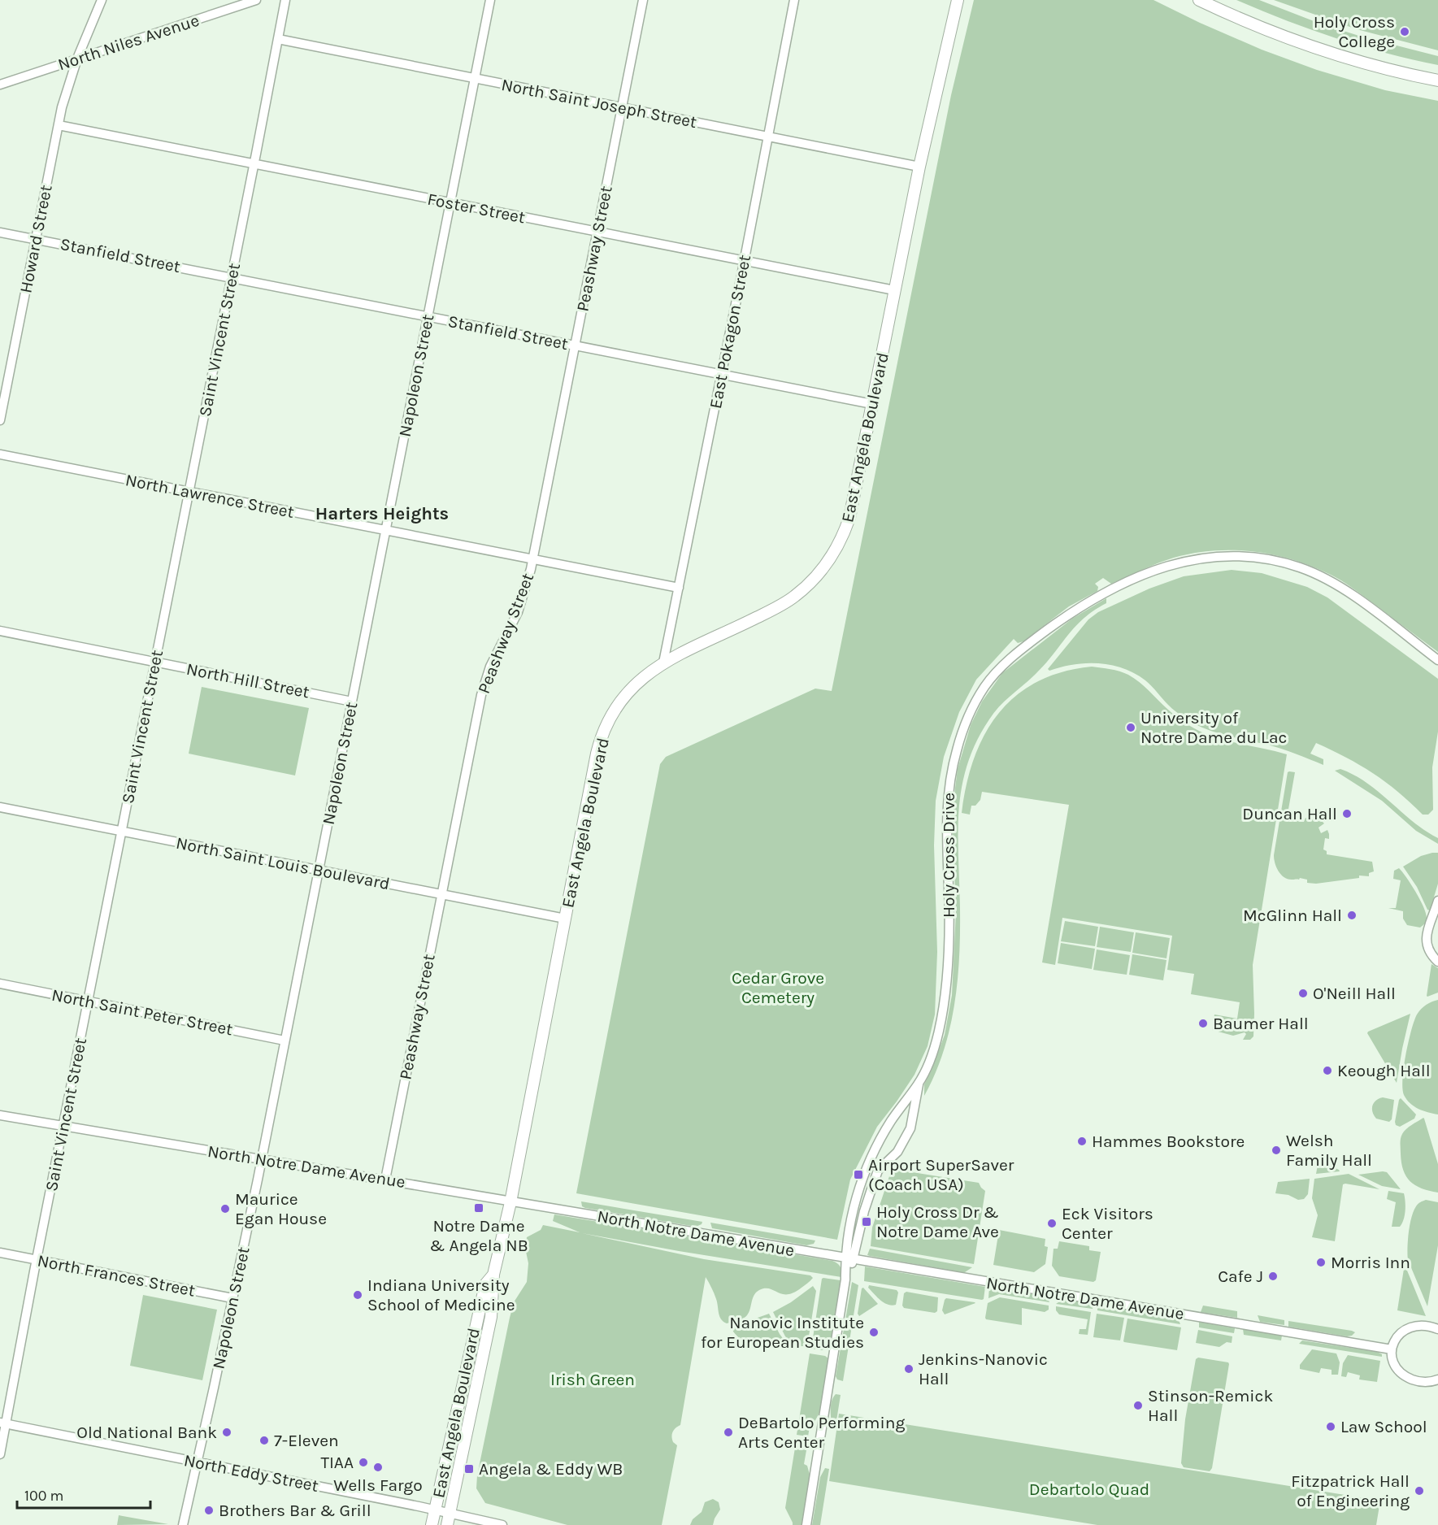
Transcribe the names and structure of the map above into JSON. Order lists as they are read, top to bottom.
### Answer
{
  "streets": {
    "main road": ["East Angela Boulevard"],
    "street": [
      "North Niles Avenue",
      "North Saint Joseph Street",
      "Foster Street",
      "Howard Street",
      "Peashway Street",
      "Stanfield Street",
      "East Pokagon Street",
      "Saint Vincent Street",
      "Napoleon Street",
      "North Lawrence Street",
      "North Hill Street",
      "Holy Cross Drive",
      "North Saint Louis Boulevard",
      "North Saint Peter Street",
      "North Notre Dame Avenue",
      "North Frances Street",
      "North Eddy Street"
    ]
  },
  "crossings": [
    ["North Niles Avenue", "Howard Street"],
    ["North Saint Joseph Street", "Peashway Street"],
    ["North Saint Joseph Street", "East Pokagon Street"],
    ["North Saint Joseph Street", "Saint Vincent Street"],
    ["North Saint Joseph Street", "Napoleon Street"],
    ["North Saint Joseph Street", "East Angela Boulevard"],
    ["Foster Street", "Howard Street"],
    ["Foster Street", "Peashway Street"],
    ["Foster Street", "East Pokagon Street"],
    ["Foster Street", "Saint Vincent Street"],
    ["Foster Street", "Napoleon Street"],
    ["Foster Street", "East Angela Boulevard"],
    ["Howard Street", "Stanfield Street"],
    ["Peashway Street", "Stanfield Street"],
    ["Peashway Street", "North Lawrence Street"],
    ["Peashway Street", "North Saint Louis Boulevard"],
    ["Peashway Street", "North Notre Dame Avenue"],
    ["Stanfield Street", "East Pokagon Street"],
    ["Stanfield Street", "Saint Vincent Street"],
    ["Stanfield Street", "Napoleon Street"],
    ["Stanfield Street", "East Angela Boulevard"],
    ["East Pokagon Street", "East Angela Boulevard"],
    ["East Pokagon Street", "North Lawrence Street"],
    ["Saint Vincent Street", "North Lawrence Street"],
    ["Saint Vincent Street", "North Hill Street"],
    ["Saint Vincent Street", "North Saint Louis Boulevard"],
    ["Saint Vincent Street", "North Saint Peter Street"],
    ["Saint Vincent Street", "North Notre Dame Avenue"],
    ["Saint Vincent Street", "North Frances Street"],
    ["Saint Vincent Street", "North Eddy Street"],
    ["Napoleon Street", "North Lawrence Street"],
    ["Napoleon Street", "North Hill Street"],
    ["Napoleon Street", "North Saint Louis Boulevard"],
    ["Napoleon Street", "North Saint Peter Street"],
    ["Napoleon Street", "North Notre Dame Avenue"],
    ["Napoleon Street", "North Frances Street"],
    ["Napoleon Street", "North Eddy Street"],
    ["East Angela Boulevard", "North Saint Louis Boulevard"],
    ["East Angela Boulevard", "North Notre Dame Avenue"],
    ["East Angela Boulevard", "North Eddy Street"],
    ["Holy Cross Drive", "North Notre Dame Avenue"]
  ],
  "districts": ["Harters Heights"],
  "parks": ["Cedar Grove Cemetery", "Irish Green", "Debartolo Quad"],
  "places": {
    "other": [
      "Holy Cross College",
      "University of Notre Dame du Lac",
      "Duncan Hall",
      "McGlinn Hall",
      "O'Neill Hall",
      "Baumer Hall",
      "Keough Hall",
      "Hammes Bookstore",
      "Welsh Family Hall",
      "Maurice Egan House",
      "Eck Visitors Center",
      "Morris Inn",
      "Cafe J",
      "Indiana University School of Medicine",
      "Nanovic Institute for European Studies",
      "Jenkins-Nanovic Hall",
      "Stinson-Remick Hall",
      "Law School",
      "Old National Bank",
      "DeBartolo Performing Arts Center",
      "7-Eleven",
      "TIAA",
      "Wells Fargo",
      "Fitzpatrick Hall of Engineering",
      "Brothers Bar & Grill"
    ],
    "transit": [
      "Airport SuperSaver (Coach USA)",
      "Notre Dame & Angela NB",
      "Holy Cross Dr & Notre Dame Ave",
      "Angela & Eddy WB"
    ]
  },
  "scale_bar": "100 m"
}
